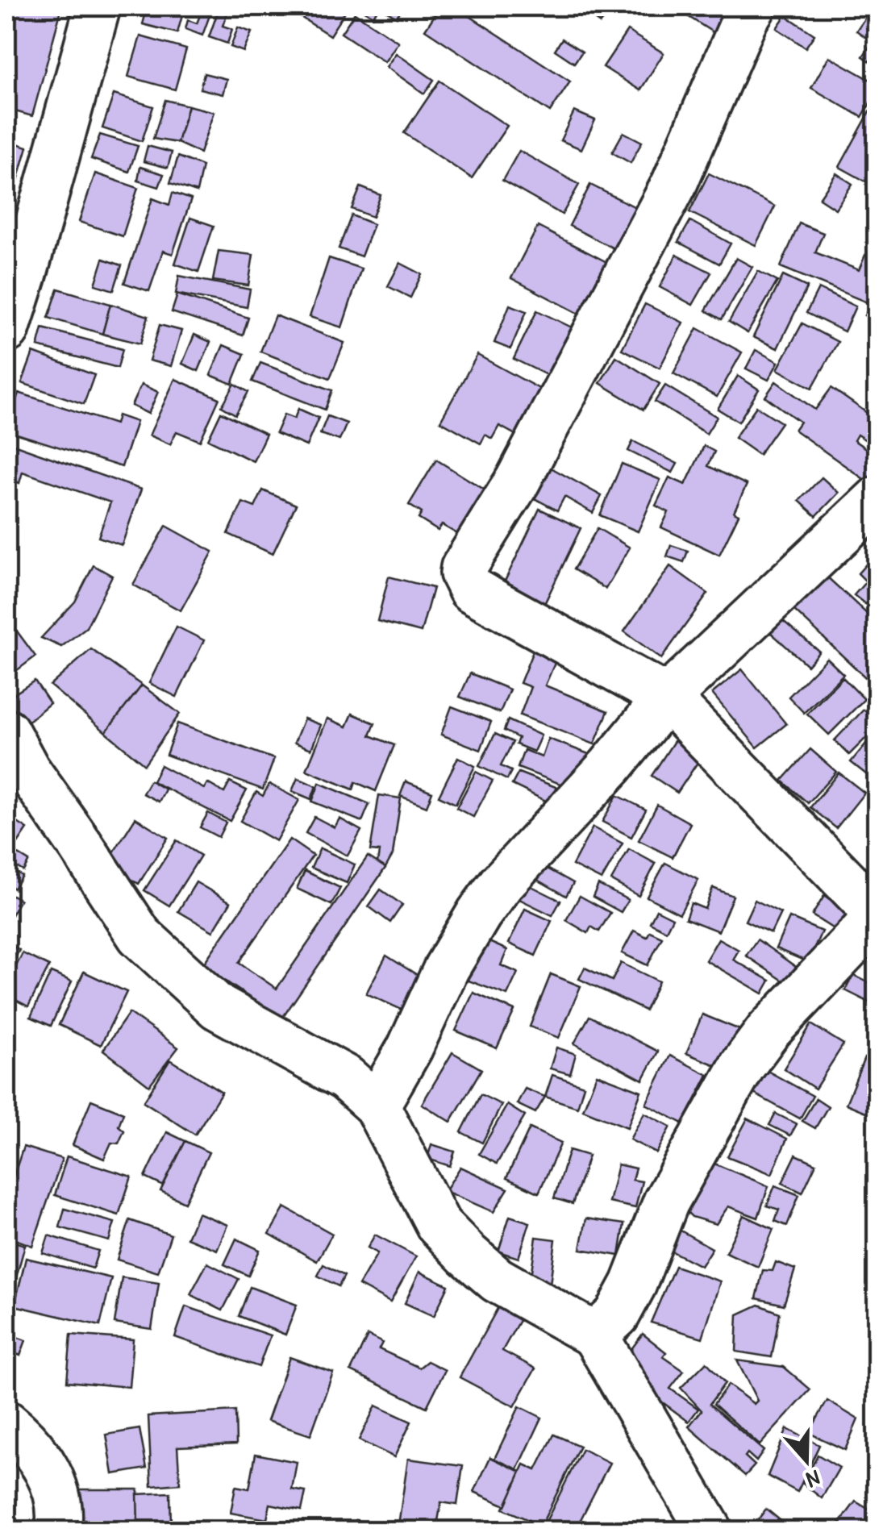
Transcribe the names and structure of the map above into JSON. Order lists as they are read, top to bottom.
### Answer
{
  "north": "bottom"
}
